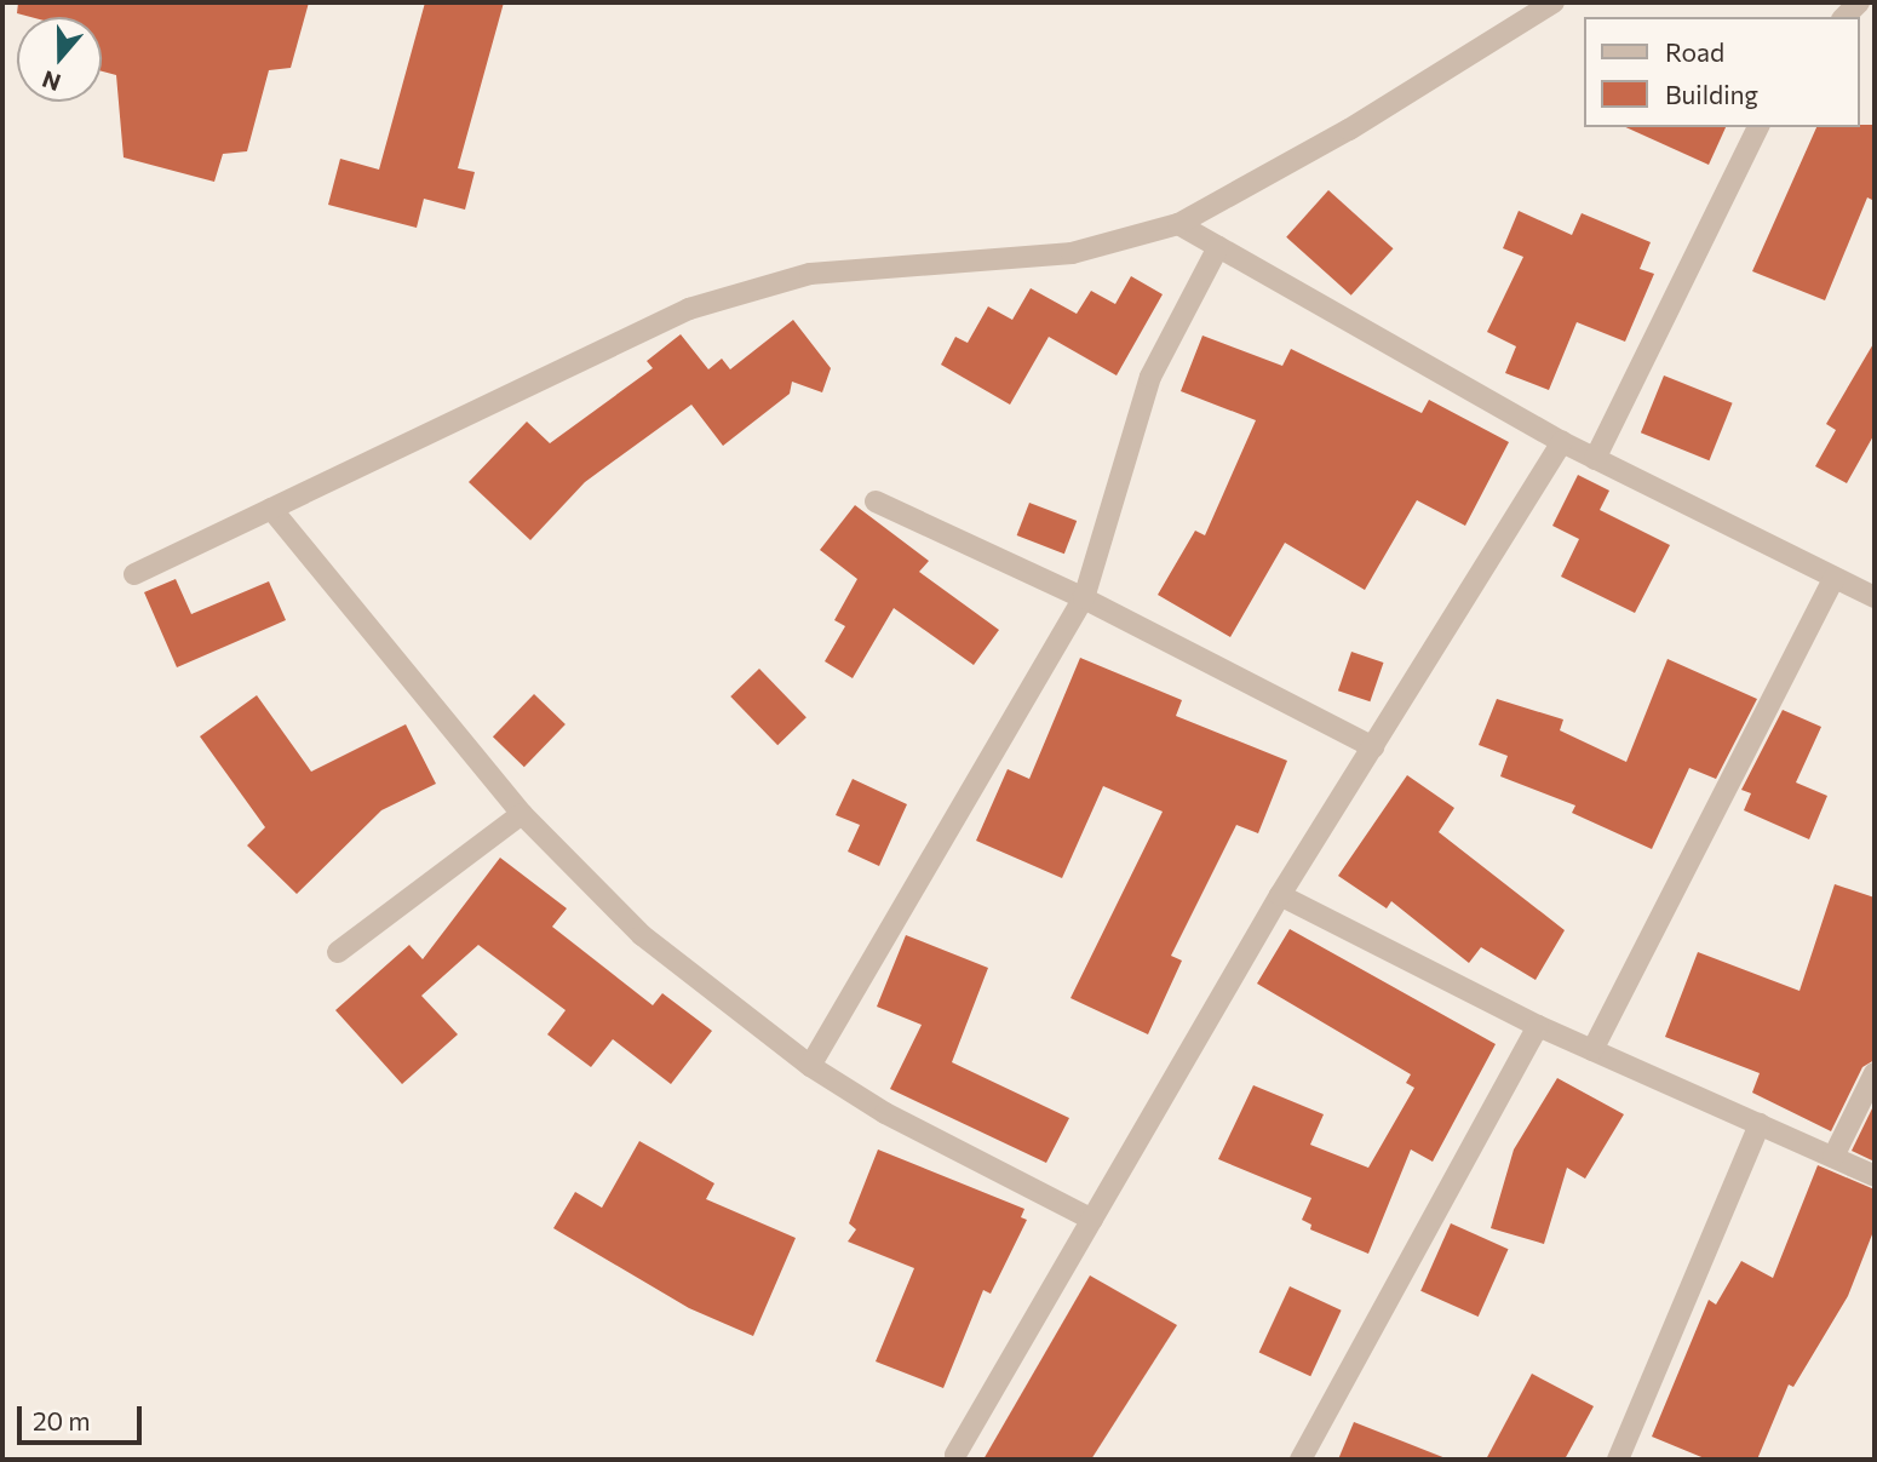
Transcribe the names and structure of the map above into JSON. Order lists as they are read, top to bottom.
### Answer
{
  "legend": ["Road", "Building"],
  "scale_bar": "20 m",
  "north": "bottom"
}
